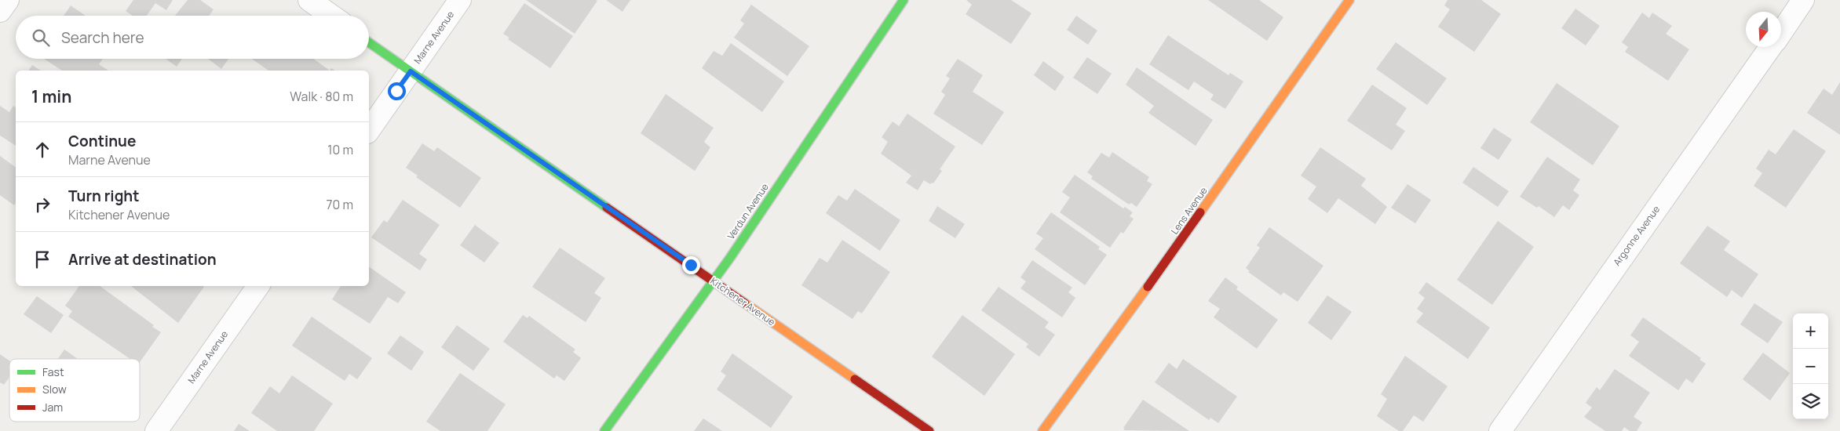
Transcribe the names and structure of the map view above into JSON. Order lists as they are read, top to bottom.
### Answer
{
  "streets": {
    "street": [
      "Marne Avenue",
      "Lens Avenue",
      "Verdun Avenue",
      "Argonne Avenue",
      "Kitchener Avenue"
    ]
  },
  "crossings": [
    ["Marne Avenue", "Kitchener Avenue"],
    ["Verdun Avenue", "Kitchener Avenue"]
  ],
  "legend": ["Fast", "Slow", "Jam"],
  "north": "bottom",
  "page": {
    "search": "Search here",
    "heading": ["1 min", "Walk · 80 m"],
    "list": [
      ["Continue", "Marne Avenue", "10 m"],
      ["Turn right", "Kitchener Avenue", "70 m"],
      "Arrive at destination"
    ],
    "map_buttons": ["+", "−"]
  }
}
